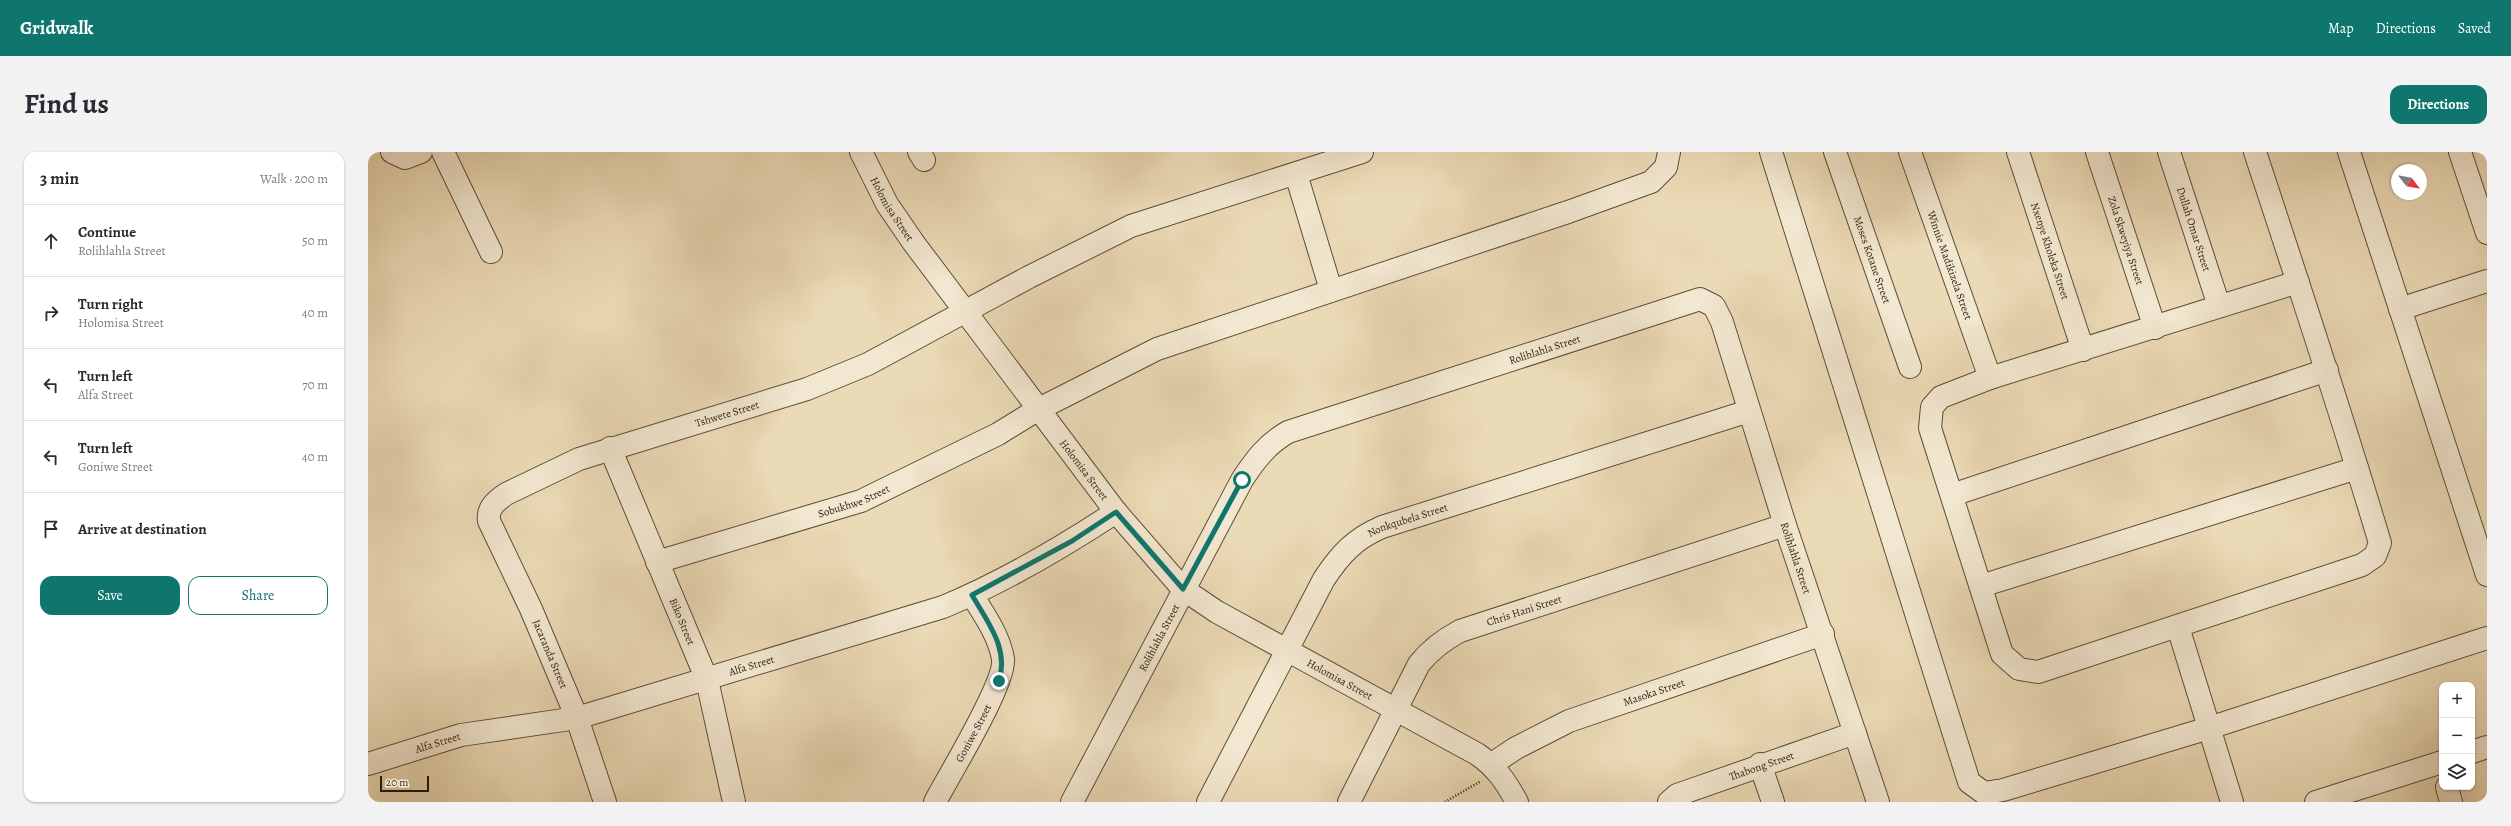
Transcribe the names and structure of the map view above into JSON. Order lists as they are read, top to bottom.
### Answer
{
  "streets": {
    "street": [
      "Holomisa Street",
      "Dullah Omar Street",
      "Zola Skweyiya Street",
      "Nxenye Kholeka Street",
      "Moses Kotane Street",
      "Winnie Madikizela Street",
      "Rolihlahla Street",
      "Tshwete Street",
      "Sobukhwe Street",
      "Nonkqubela Street",
      "Chris Hani Street",
      "Biko Street",
      "Jacaranda Street",
      "Alfa Street",
      "Masoka Street",
      "Goniwe Street",
      "Thabong Street"
    ]
  },
  "crossings": [
    ["Holomisa Street", "Rolihlahla Street"],
    ["Holomisa Street", "Tshwete Street"],
    ["Holomisa Street", "Sobukhwe Street"],
    ["Holomisa Street", "Nonkqubela Street"],
    ["Holomisa Street", "Chris Hani Street"],
    ["Holomisa Street", "Alfa Street"],
    ["Holomisa Street", "Masoka Street"],
    ["Rolihlahla Street", "Nonkqubela Street"],
    ["Rolihlahla Street", "Chris Hani Street"],
    ["Rolihlahla Street", "Masoka Street"],
    ["Rolihlahla Street", "Thabong Street"],
    ["Tshwete Street", "Biko Street"],
    ["Tshwete Street", "Jacaranda Street"],
    ["Sobukhwe Street", "Biko Street"],
    ["Biko Street", "Alfa Street"],
    ["Jacaranda Street", "Alfa Street"],
    ["Alfa Street", "Goniwe Street"]
  ],
  "scale_bar": "20 m",
  "north": "bottom right",
  "page": {
    "header": "Gridwalk",
    "nav": ["Map", "Directions", "Saved"],
    "title": "Find us",
    "buttons": [
      "Directions",
      ["Save", "Share"]
    ],
    "heading": ["3 min", "Walk · 200 m"],
    "list": [
      ["Continue", "Rolihlahla Street", "50 m"],
      ["Turn right", "Holomisa Street", "40 m"],
      ["Turn left", "Alfa Street", "70 m"],
      ["Turn left", "Goniwe Street", "40 m"],
      "Arrive at destination"
    ],
    "map_buttons": ["+", "−"],
    "scale": "20 m"
  }
}
